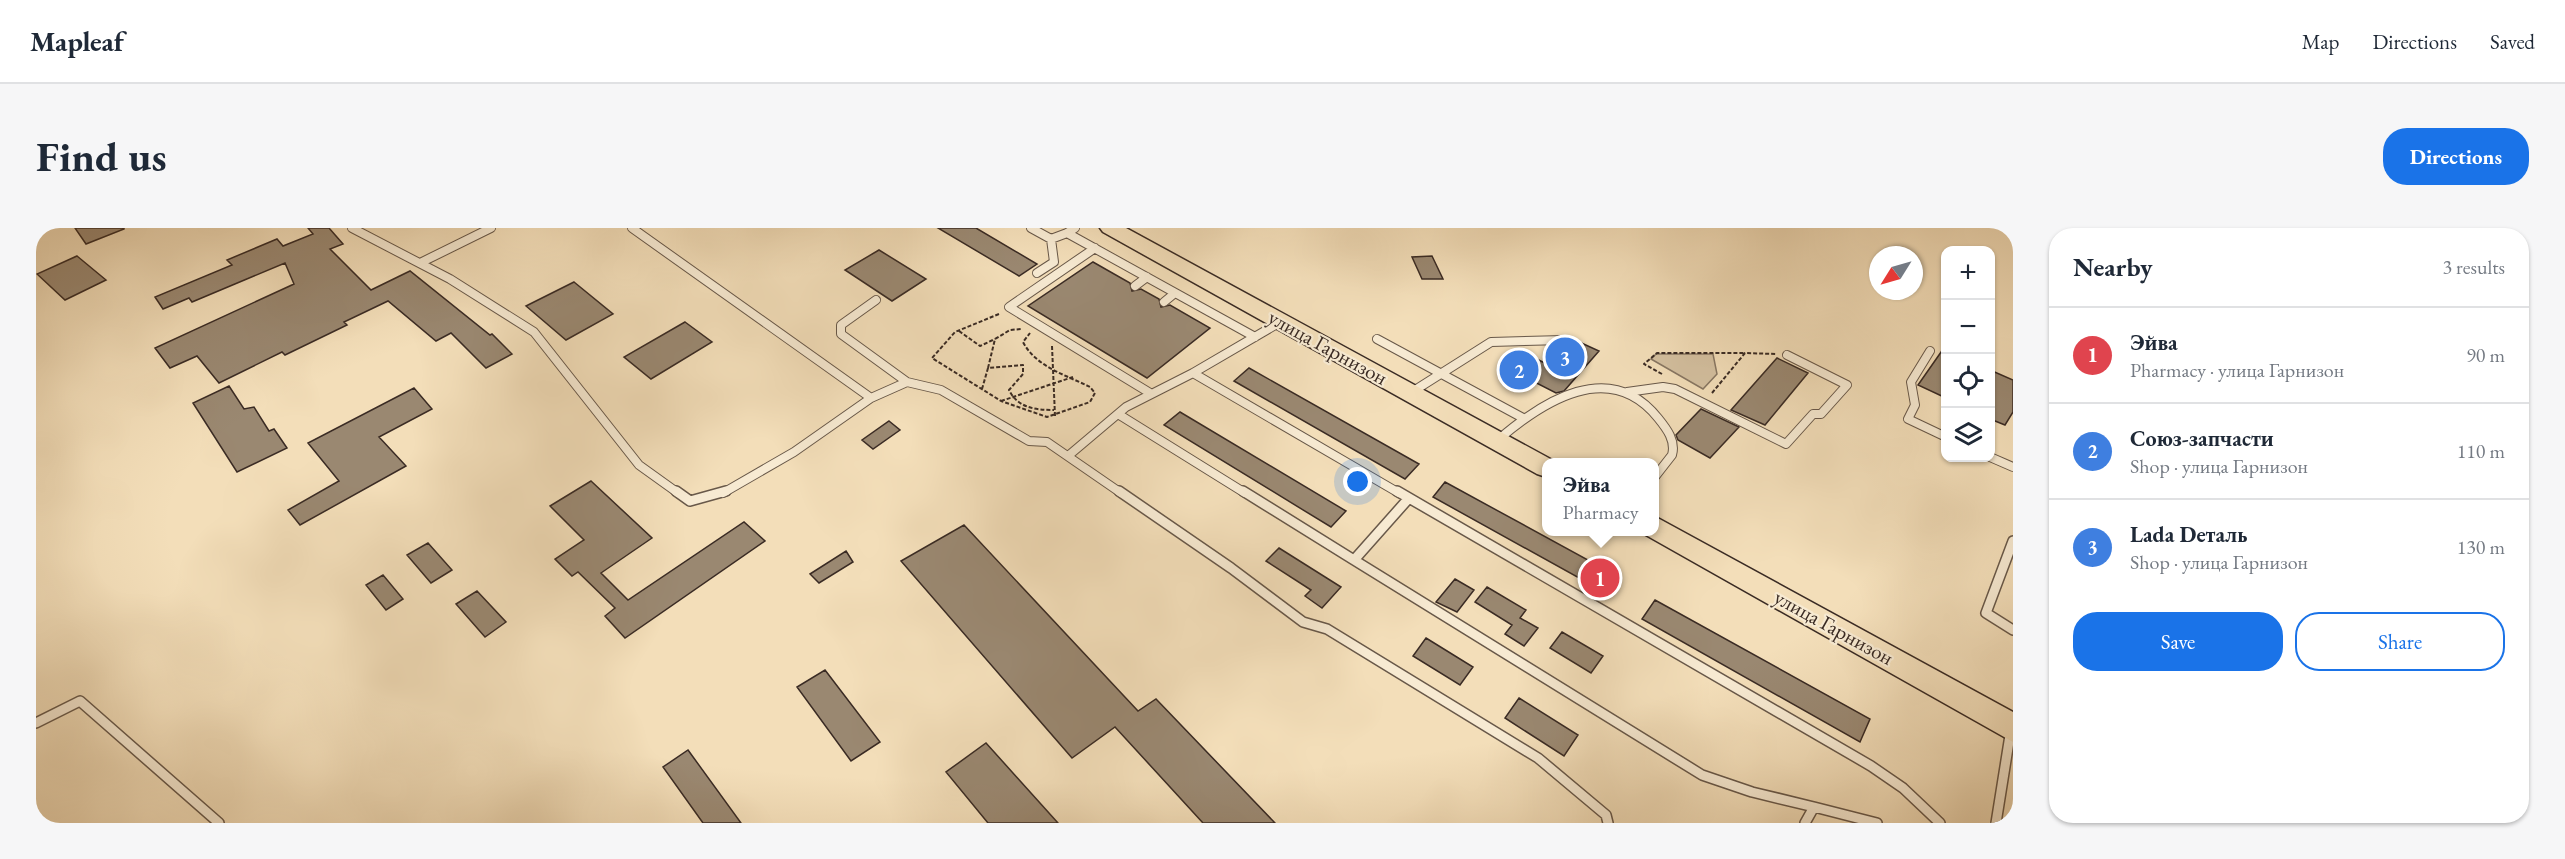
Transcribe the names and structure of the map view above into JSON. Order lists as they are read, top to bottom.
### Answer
{
  "streets": {
    "main road": ["улица Гарнизон"]
  },
  "north": "bottom left",
  "page": {
    "header": "Mapleaf",
    "nav": ["Map", "Directions", "Saved"],
    "buttons": [
      "Directions",
      ["Save", "Share"]
    ],
    "title": "Find us",
    "heading": ["Nearby", "3 results"],
    "map_buttons": ["+", "−"],
    "list": [
      {
        "mark": "1",
        "name": "Эйва",
        "note": "Pharmacy · улица Гарнизон",
        "value": "90 m"
      },
      {
        "mark": "2",
        "name": "Союз-запчасти",
        "note": "Shop · улица Гарнизон",
        "value": "110 m"
      },
      {
        "mark": "3",
        "name": "Lada Dеталь",
        "note": "Shop · улица Гарнизон",
        "value": "130 m"
      }
    ],
    "pins": ["3", "2", "1"],
    "popup": ["Эйва", "Pharmacy"]
  }
}
